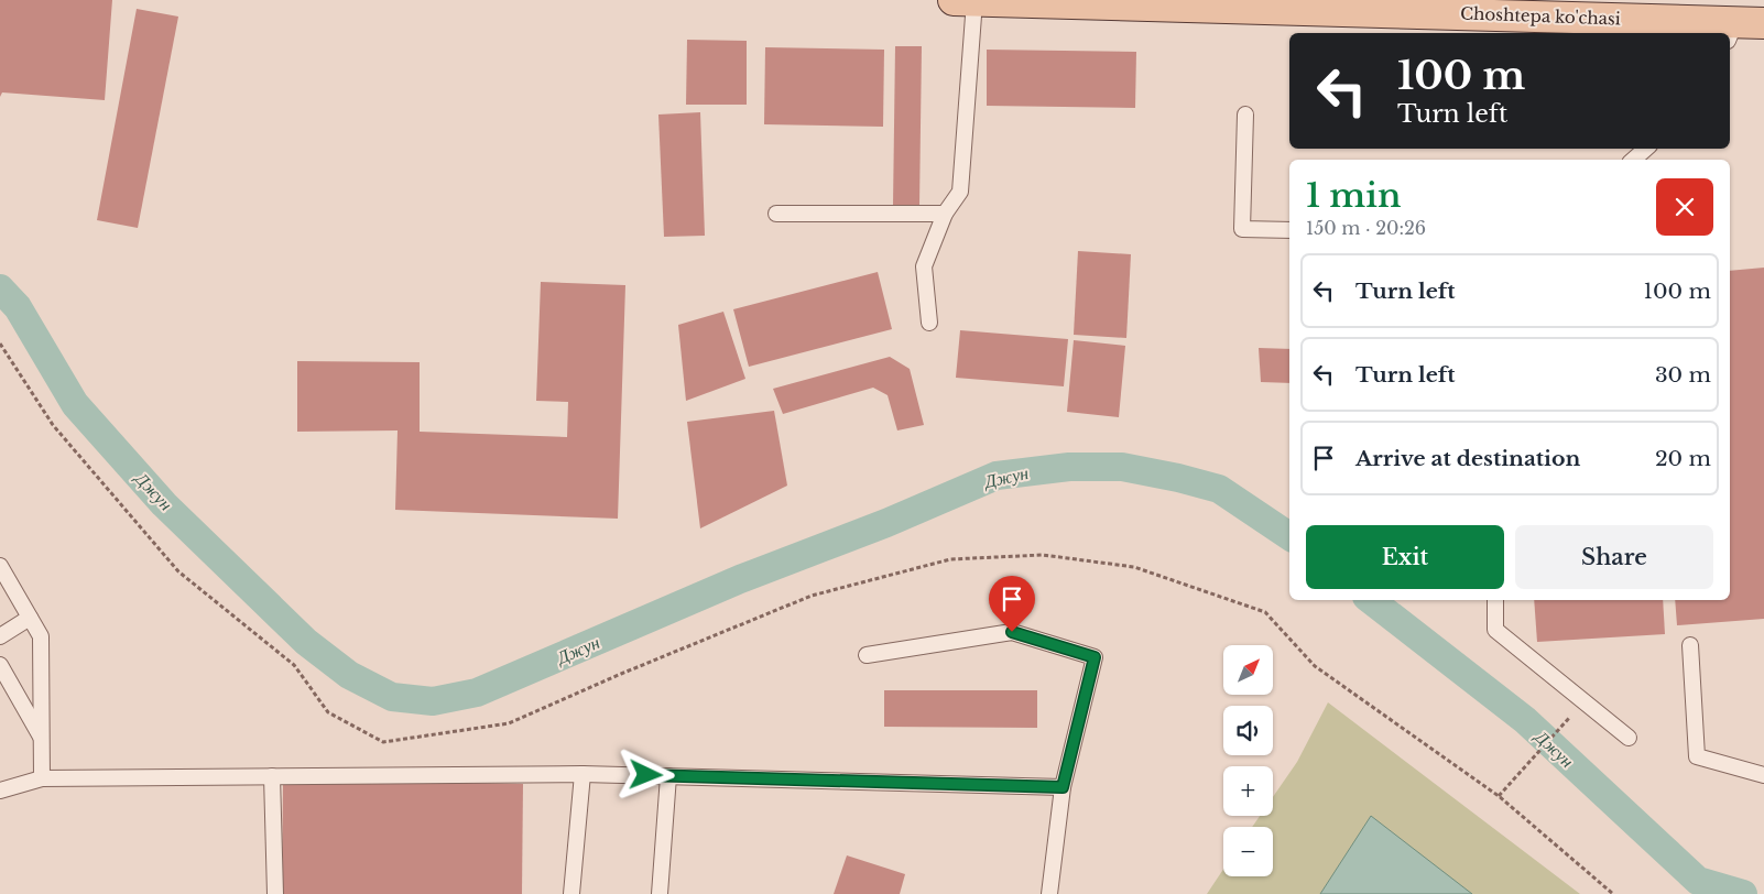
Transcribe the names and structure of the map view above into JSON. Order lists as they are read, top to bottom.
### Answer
{
  "streets": {
    "main road": ["Choshtepa ko'chasi"]
  },
  "water": ["Джун"],
  "north": "top right",
  "page": {
    "turn": ["100 m", "Turn left"],
    "heading": ["1 min", "150 m · 20:26"],
    "list": [
      {
        "name": "Turn left",
        "value": "100 m"
      },
      {
        "name": "Turn left",
        "value": "30 m"
      },
      {
        "name": "Arrive at destination",
        "value": "20 m"
      }
    ],
    "buttons": ["Exit", "Share"],
    "map_buttons": ["+", "−"]
  }
}
